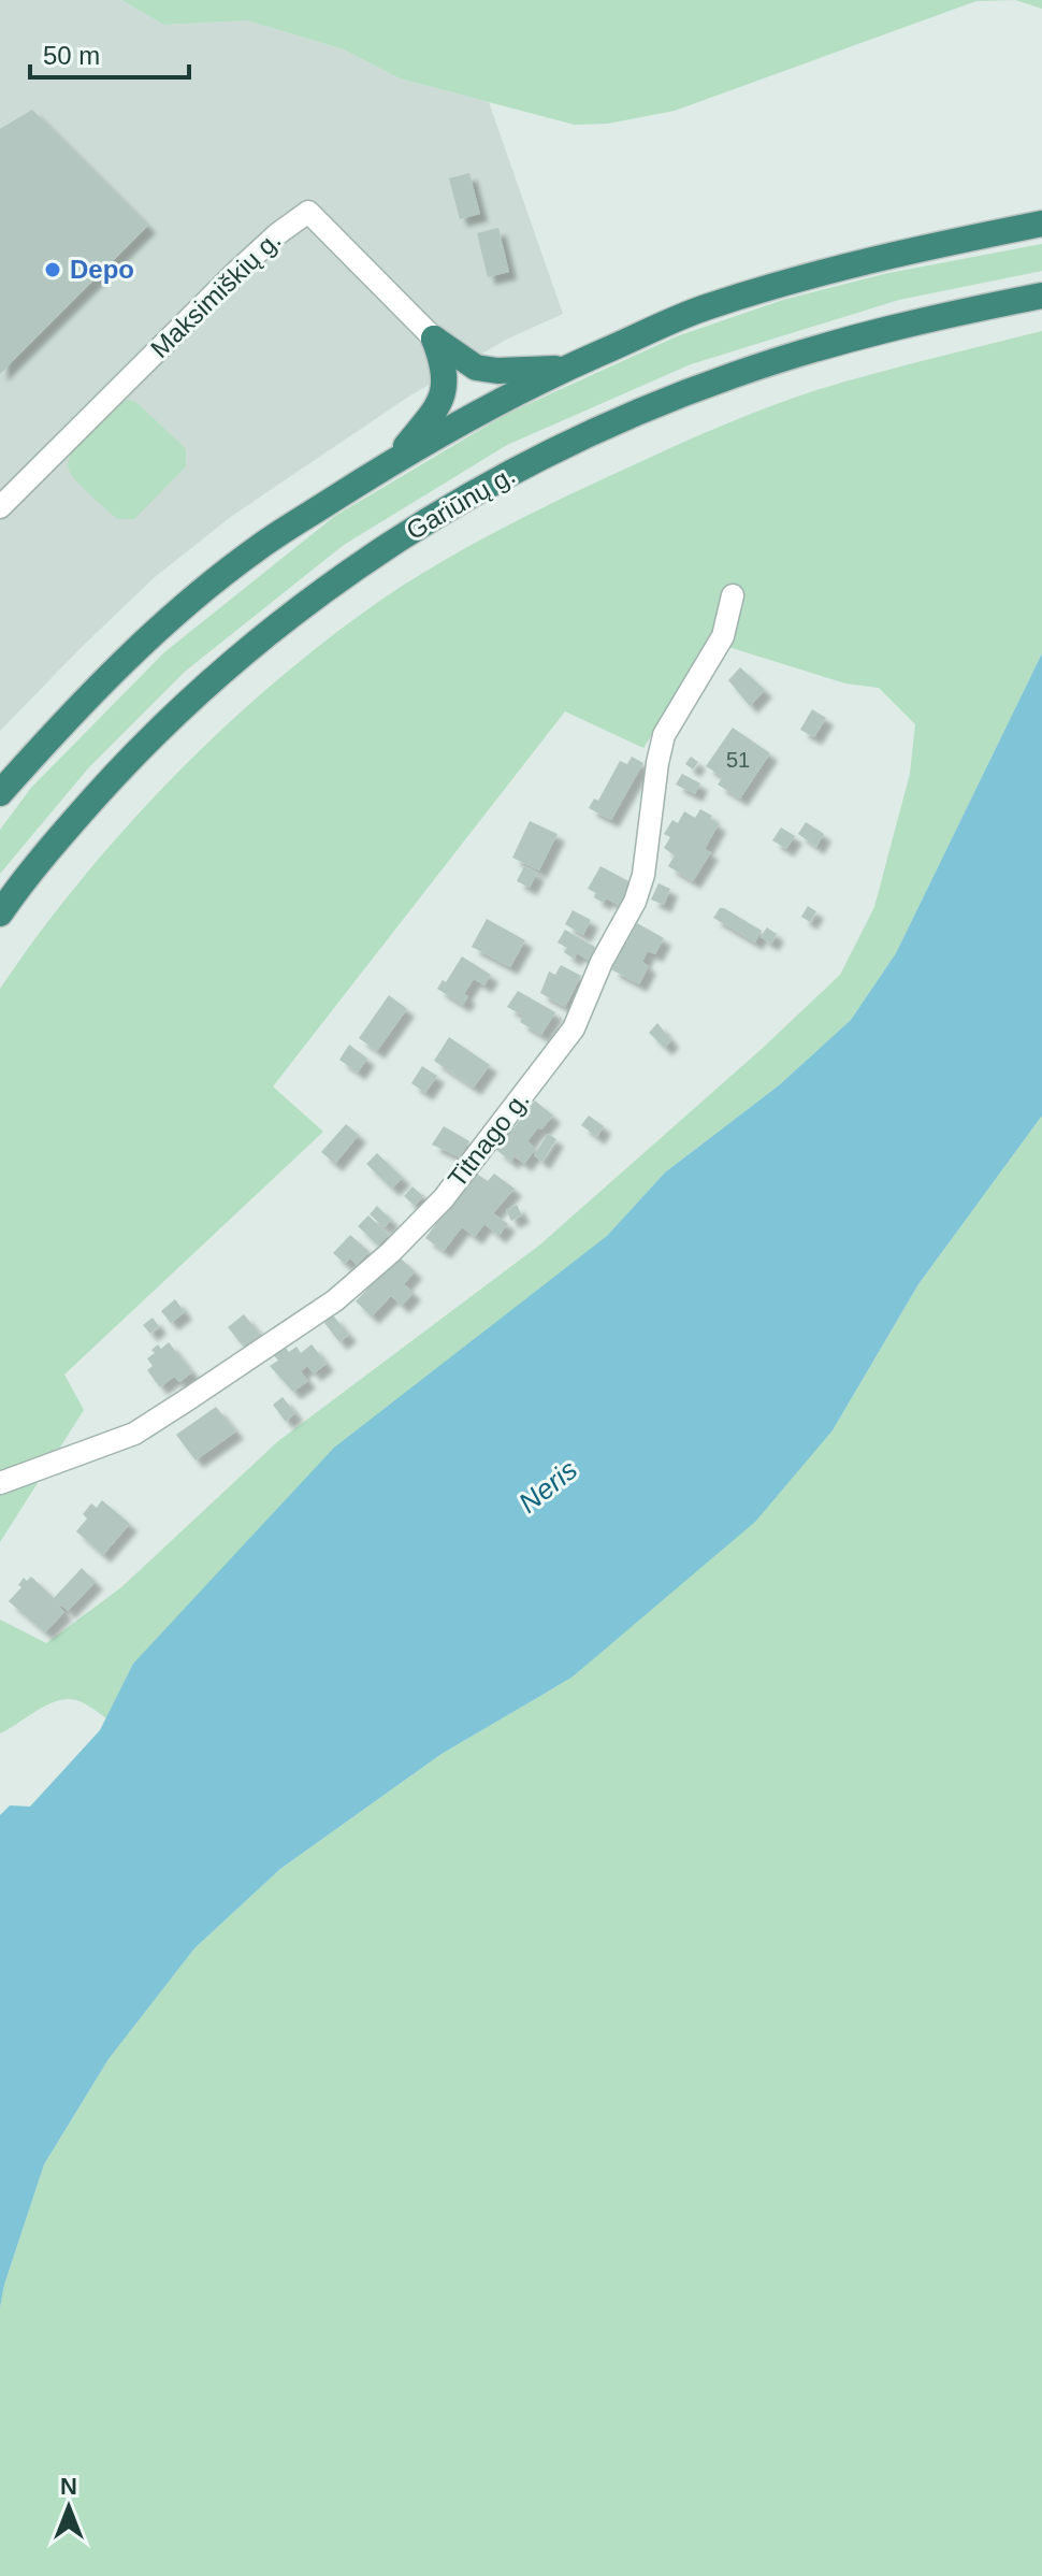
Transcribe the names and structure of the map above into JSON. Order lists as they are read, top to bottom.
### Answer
{
  "streets": {
    "highway": ["Gariūnų g."],
    "street": ["Maksimiškių g.", "Titnago g."]
  },
  "water": ["Neris"],
  "places": ["Depo"],
  "house_numbers": ["51"],
  "scale_bar": "50 m",
  "north": "top"
}
